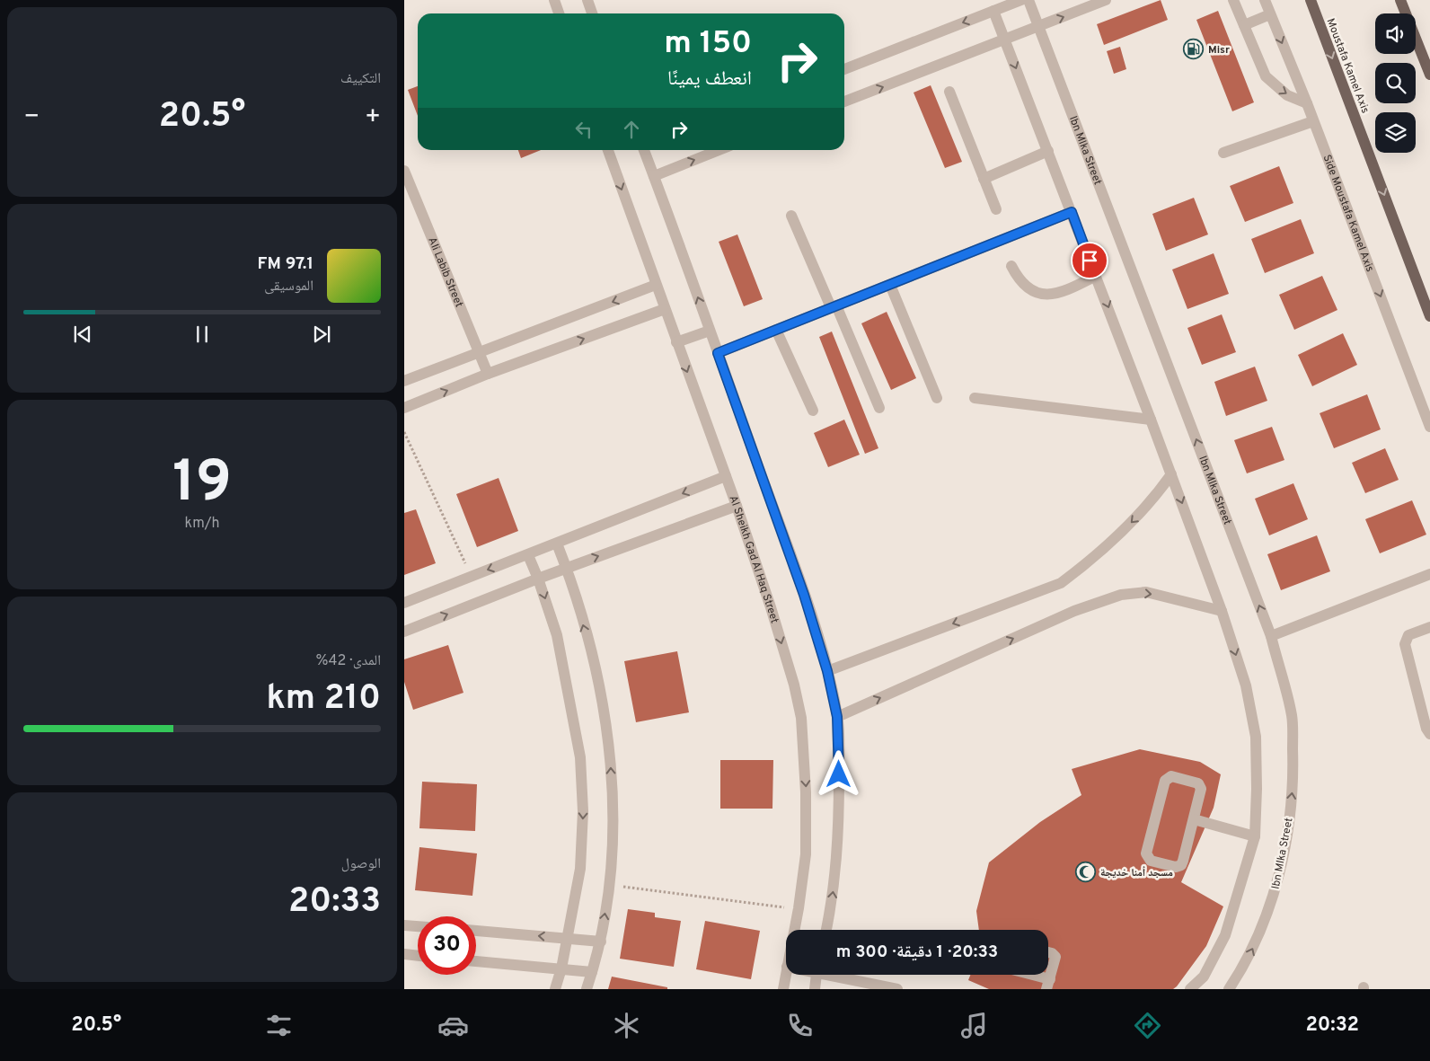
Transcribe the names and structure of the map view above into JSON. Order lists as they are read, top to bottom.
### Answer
{
  "streets": {
    "main road": ["Moustafa Kamel Axis"],
    "street": [
      "Ibn Mlka Street",
      "Side Moustafa Kamel Axis",
      "Ali Labib Street",
      "Al Sheikh Gad Al Haq Street"
    ]
  },
  "one_way": ["Moustafa Kamel Axis", "Side Moustafa Kamel Axis"],
  "places": {
    "fuel station": ["Misr"],
    "mosque": ["مسجد أمنا خديجة"]
  },
  "page": {
    "tile": [
      "التكييف",
      ["19", "km/h"],
      ["المدى · 42%", "210 km"],
      ["الوصول", "20:33"]
    ],
    "turn": ["150 m", "انعطف يمينًا"],
    "heat": ["−", "20.5°", "+"],
    "song": ["97.1 FM", "الموسيقى"],
    "limit": "30",
    "trip": "20:33 · 1 دقيقة · 300 m",
    "tabs": ["20:32", "20.5°"]
  }
}
